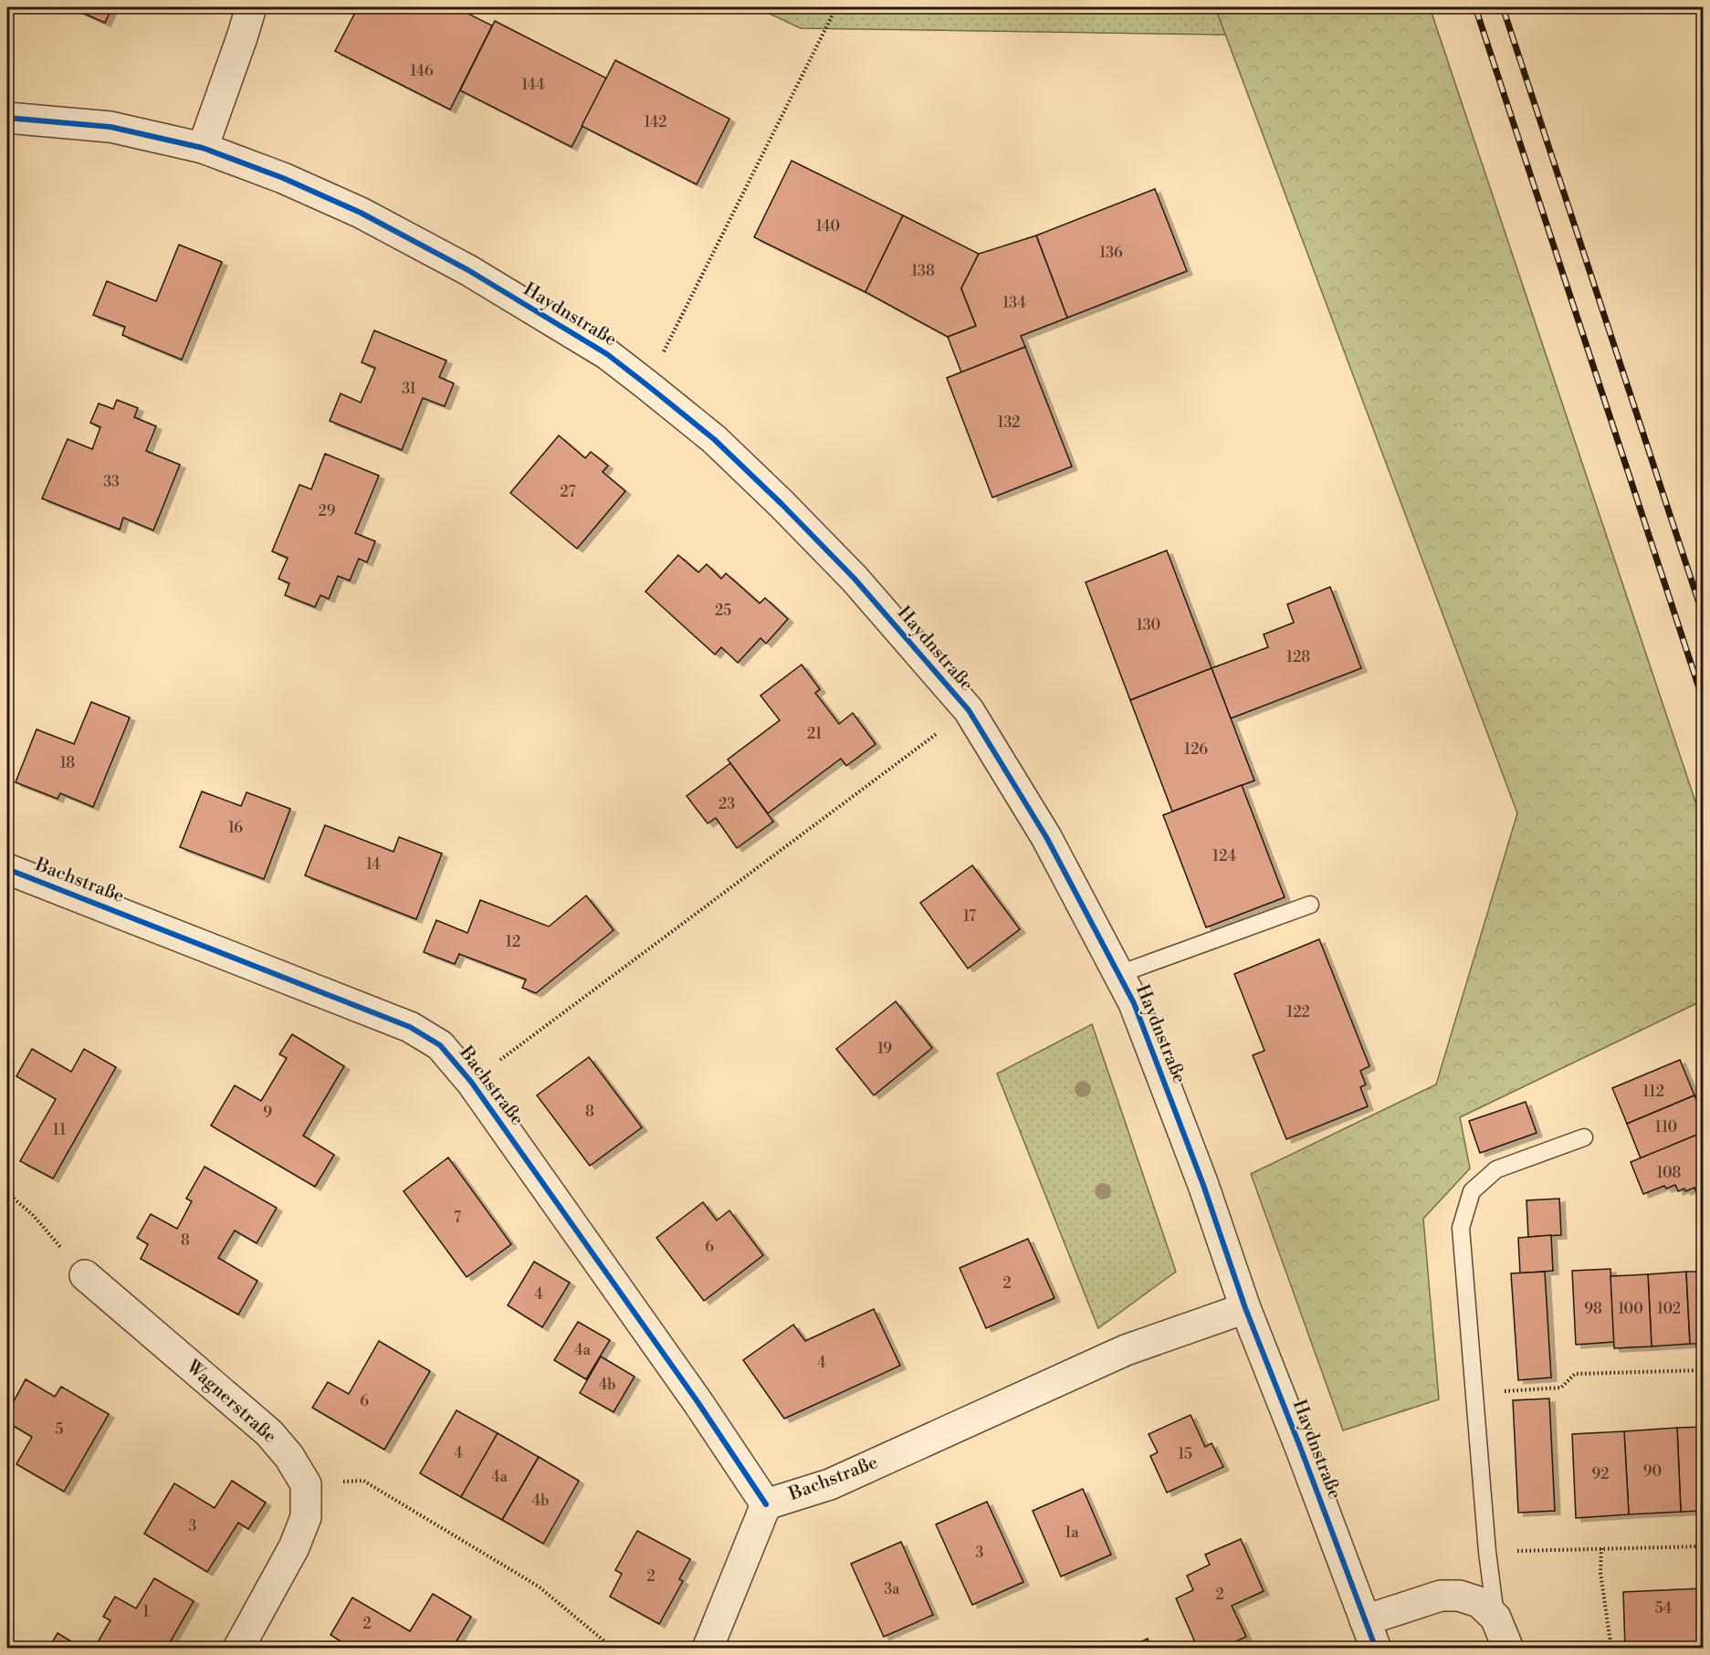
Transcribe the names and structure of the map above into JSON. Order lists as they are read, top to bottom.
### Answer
{
  "streets": {
    "street": ["Haydnstraße", "Bachstraße", "Wagnerstraße"]
  },
  "crossings": [
    ["Haydnstraße", "Bachstraße"]
  ],
  "house_numbers": [
    "146",
    "144",
    "142",
    "140",
    "136",
    "138",
    "134",
    "31",
    "132",
    "33",
    "27",
    "29",
    "25",
    "130",
    "128",
    "21",
    "126",
    "18",
    "23",
    "16",
    "124",
    "14",
    "17",
    "12",
    "122",
    "19",
    "112",
    "8",
    "9",
    "110",
    "11",
    "108",
    "7",
    "8",
    "6",
    "2",
    "4",
    "98",
    "100",
    "102",
    "4a",
    "4",
    "4b",
    "6",
    "5",
    "4",
    "15",
    "90",
    "92",
    "4a",
    "4b",
    "3",
    "1a",
    "3",
    "2",
    "3a",
    "2",
    "54",
    "1",
    "2"
  ]
}
